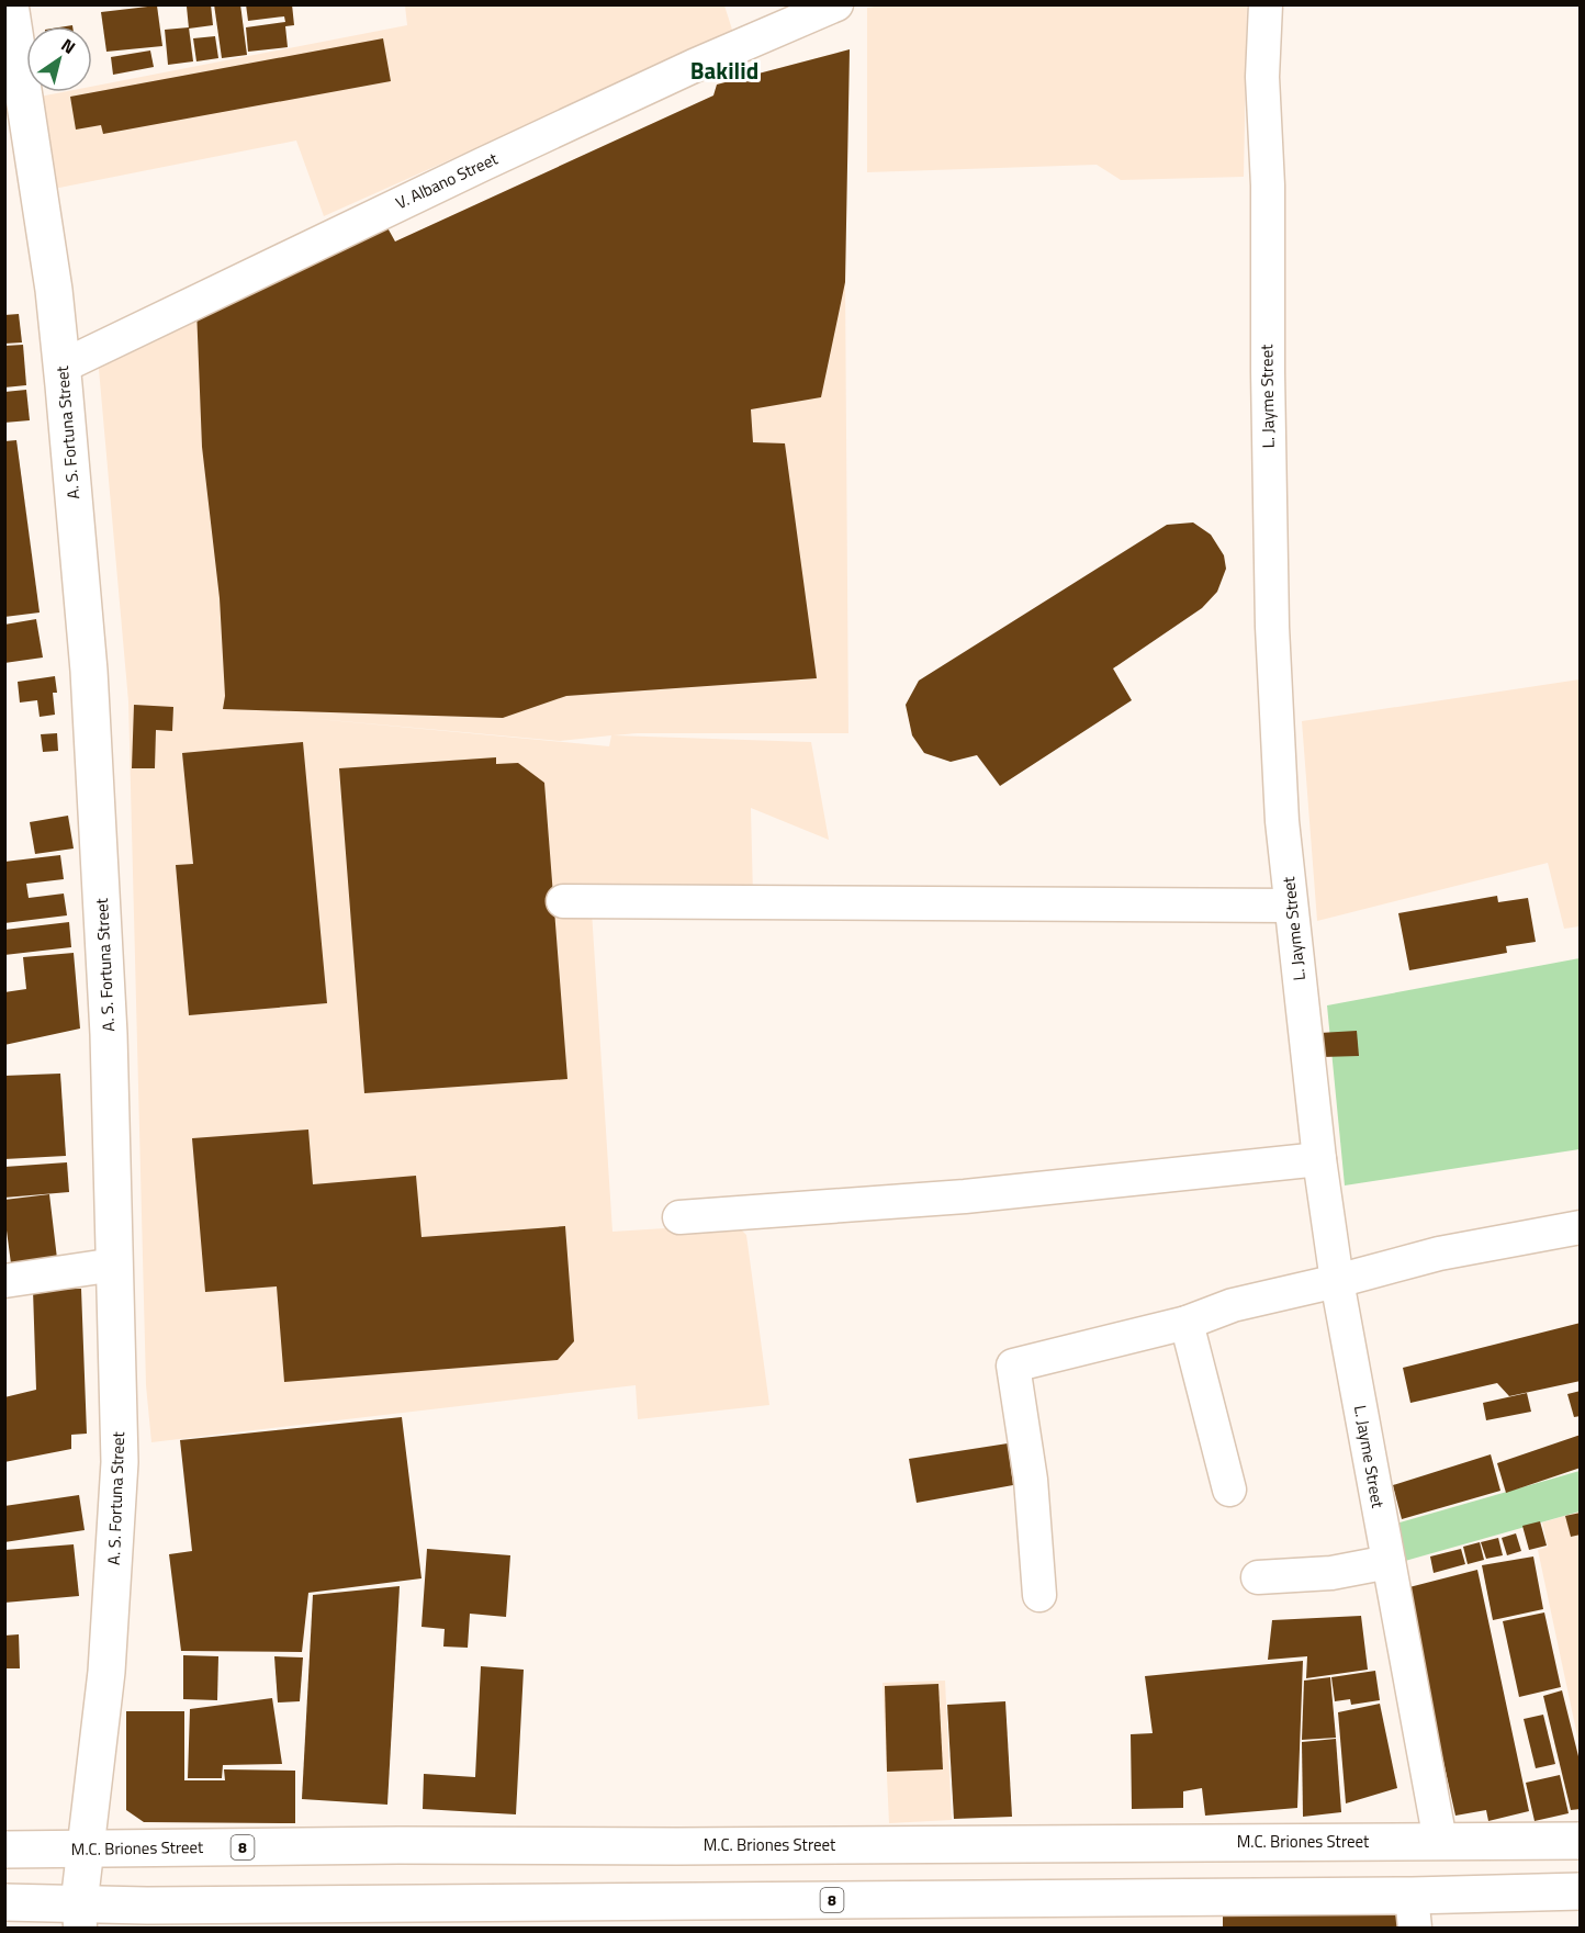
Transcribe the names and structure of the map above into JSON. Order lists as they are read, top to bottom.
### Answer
{
  "streets": {
    "main road": ["A. S. Fortuna Street", "M.C. Briones Street", "8"],
    "street": ["V. Albano Street", "L. Jayme Street"]
  },
  "crossings": [
    ["V. Albano Street", "A. S. Fortuna Street"],
    ["L. Jayme Street", "M.C. Briones Street"],
    ["A. S. Fortuna Street", "M.C. Briones Street"],
    ["A. S. Fortuna Street", "8"]
  ],
  "districts": ["Bakilid"],
  "north": "top right"
}
